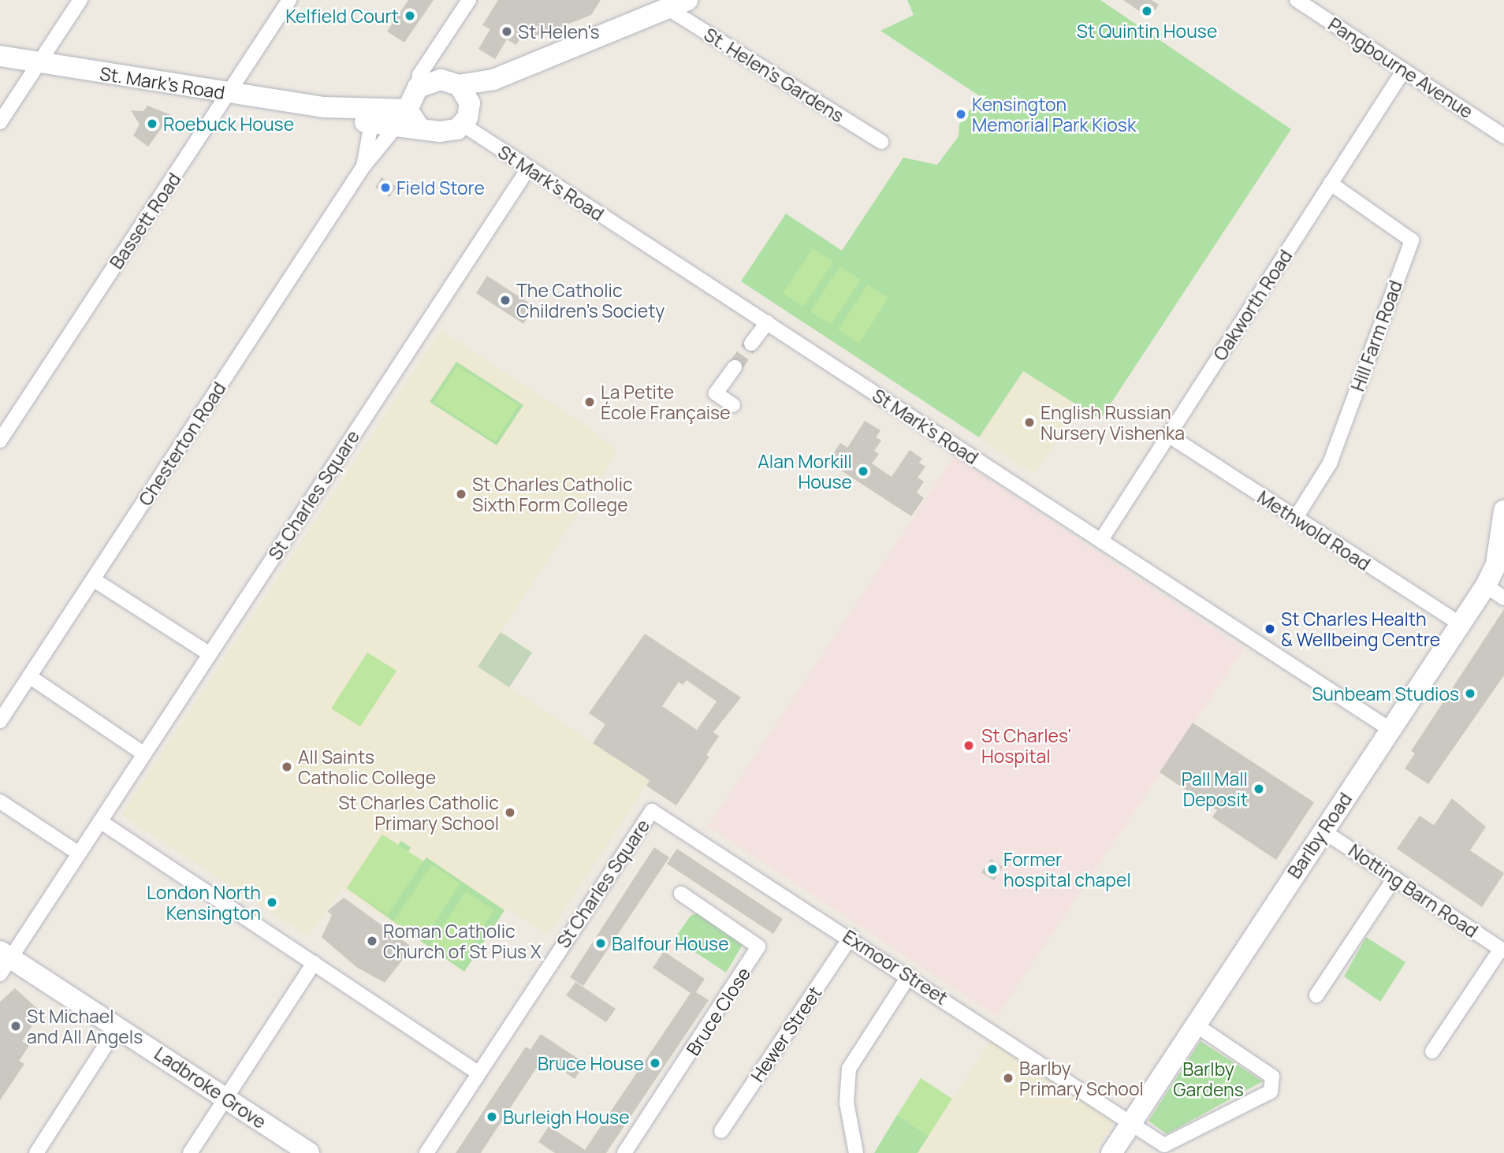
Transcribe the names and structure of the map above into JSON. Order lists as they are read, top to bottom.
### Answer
{
  "streets": {
    "main road": ["St. Mark's Road", "Barlby Road", "Ladbroke Grove"],
    "street": [
      "Pangbourne Avenue",
      "St. Helen's Gardens",
      "St Mark's Road",
      "Bassett Road",
      "Oakworth Road",
      "Hill Farm Road",
      "Chesterton Road",
      "St Charles Square",
      "Methwold Road",
      "Notting Barn Road",
      "Exmoor Street",
      "Bruce Close",
      "Hewer Street"
    ]
  },
  "crossings": [
    ["Pangbourne Avenue", "Oakworth Road"],
    ["St. Mark's Road", "St Mark's Road"],
    ["St. Mark's Road", "Bassett Road"],
    ["St. Mark's Road", "Chesterton Road"],
    ["St Mark's Road", "Oakworth Road"],
    ["St Mark's Road", "St Charles Square"],
    ["St Mark's Road", "Barlby Road"],
    ["Oakworth Road", "Hill Farm Road"],
    ["Oakworth Road", "Methwold Road"],
    ["Hill Farm Road", "Methwold Road"],
    ["St Charles Square", "Exmoor Street"],
    ["St Charles Square", "Ladbroke Grove"],
    ["Methwold Road", "Barlby Road"],
    ["Barlby Road", "Notting Barn Road"],
    ["Barlby Road", "Exmoor Street"],
    ["Exmoor Street", "Hewer Street"]
  ],
  "parks": ["Barlby Gardens"],
  "places": [
    "St Quintin House",
    "Kelfield Court",
    "St Helen's",
    "Kensington Memorial Park Kiosk",
    "Roebuck House",
    "Field Store",
    "The Catholic Children’s Society",
    "La Petite École Française",
    "English Russian Nursery Vishenka",
    "Alan Morkill House",
    "St Charles Catholic Sixth Form College",
    "St Charles Health & Wellbeing Centre",
    "Sunbeam Studios",
    "St Charles' Hospital",
    "All Saints Catholic College",
    "Pall Mall Deposit",
    "St Charles Catholic Primary School",
    "Former hospital chapel",
    "London North Kensington",
    "Roman Catholic Church of St Pius X",
    "Balfour House",
    "St Michael and All Angels",
    "Bruce House",
    "Barlby Primary School",
    "Burleigh House"
  ]
}
